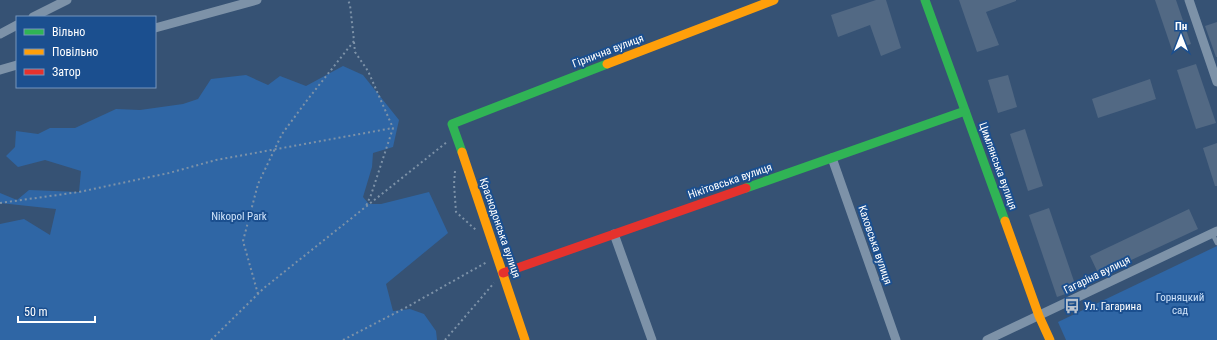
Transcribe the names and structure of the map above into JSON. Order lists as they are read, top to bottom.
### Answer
{
  "streets": {
    "street": [
      "Гірнична вулиця",
      "Цимлянська вулиця",
      "Нікітовська вулиця",
      "Краснодонська вулиця",
      "Каховська вулиця",
      "Гагаріна вулиця"
    ]
  },
  "crossings": [
    ["Гірнична вулиця", "Краснодонська вулиця"],
    ["Цимлянська вулиця", "Нікітовська вулиця"],
    ["Цимлянська вулиця", "Гагаріна вулиця"],
    ["Нікітовська вулиця", "Краснодонська вулиця"],
    ["Нікітовська вулиця", "Каховська вулиця"]
  ],
  "parks": ["Nikopol Park", "Горняцкий сад"],
  "places": {
    "bus stop": ["Ул. Гагарина"]
  },
  "legend": ["Вільно", "Повільно", "Затор"],
  "scale_bar": "50 m",
  "north": "top"
}
